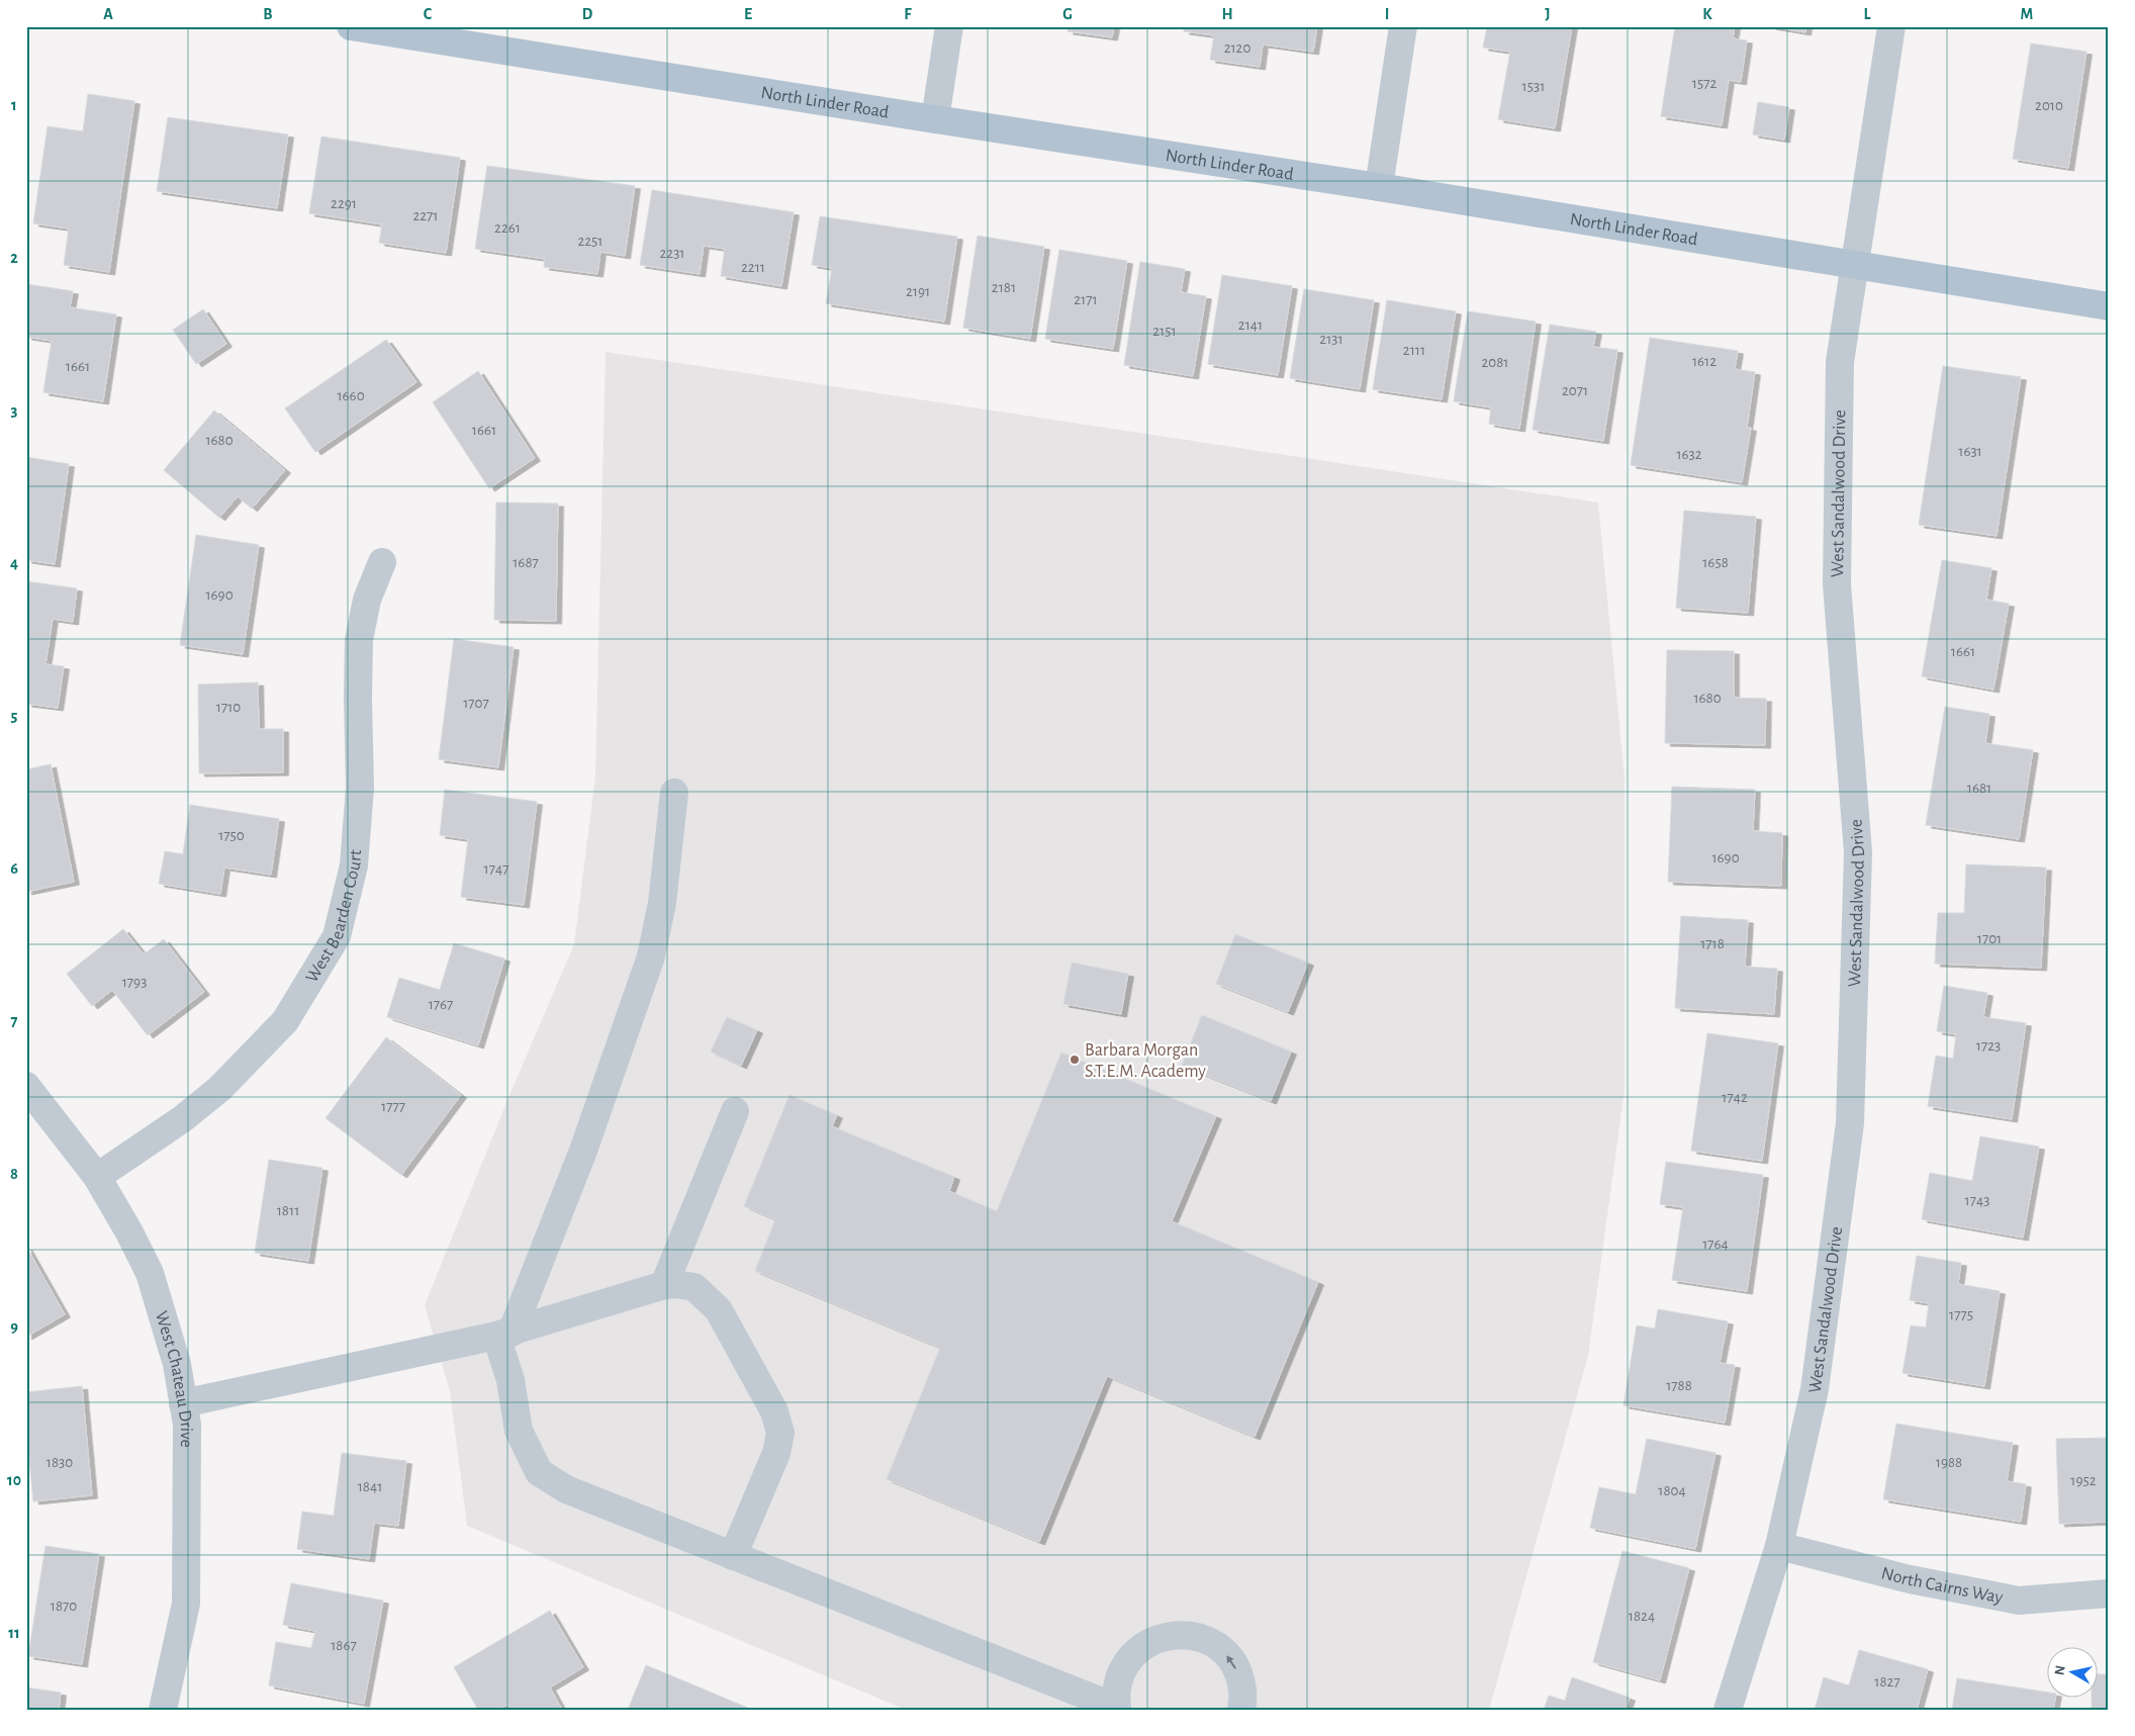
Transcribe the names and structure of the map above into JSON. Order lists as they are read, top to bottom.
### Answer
{
  "streets": {
    "main road": ["North Linder Road"],
    "street": [
      "West Sandalwood Drive",
      "West Bearden Court",
      "West Chateau Drive",
      "North Cairns Way"
    ]
  },
  "crossings": [
    ["North Linder Road", "West Sandalwood Drive"],
    ["West Sandalwood Drive", "North Cairns Way"],
    ["West Bearden Court", "West Chateau Drive"]
  ],
  "places": ["Barbara Morgan S.T.E.M. Academy"],
  "house_numbers": [
    "2120",
    "1572",
    "1531",
    "2010",
    "2291",
    "2271",
    "2261",
    "2251",
    "2231",
    "2211",
    "2181",
    "2191",
    "2171",
    "2141",
    "2151",
    "2131",
    "2111",
    "1612",
    "2081",
    "1661",
    "2071",
    "1660",
    "1661",
    "1680",
    "1631",
    "1632",
    "1687",
    "1658",
    "1690",
    "1661",
    "1680",
    "1707",
    "1710",
    "1681",
    "1750",
    "1690",
    "1747",
    "1701",
    "1718",
    "1793",
    "1767",
    "1723",
    "1742",
    "1777",
    "1743",
    "1811",
    "1764",
    "1775",
    "1788",
    "1830",
    "1988",
    "1952",
    "1841",
    "1804",
    "1870",
    "1824",
    "1867",
    "1827"
  ],
  "north": "left",
  "grid": {
    "columns": [
      "A",
      "B",
      "C",
      "D",
      "E",
      "F",
      "G",
      "H",
      "I",
      "J",
      "K",
      "L",
      "M"
    ],
    "rows": [
      "1",
      "2",
      "3",
      "4",
      "5",
      "6",
      "7",
      "8",
      "9",
      "10",
      "11"
    ]
  }
}
